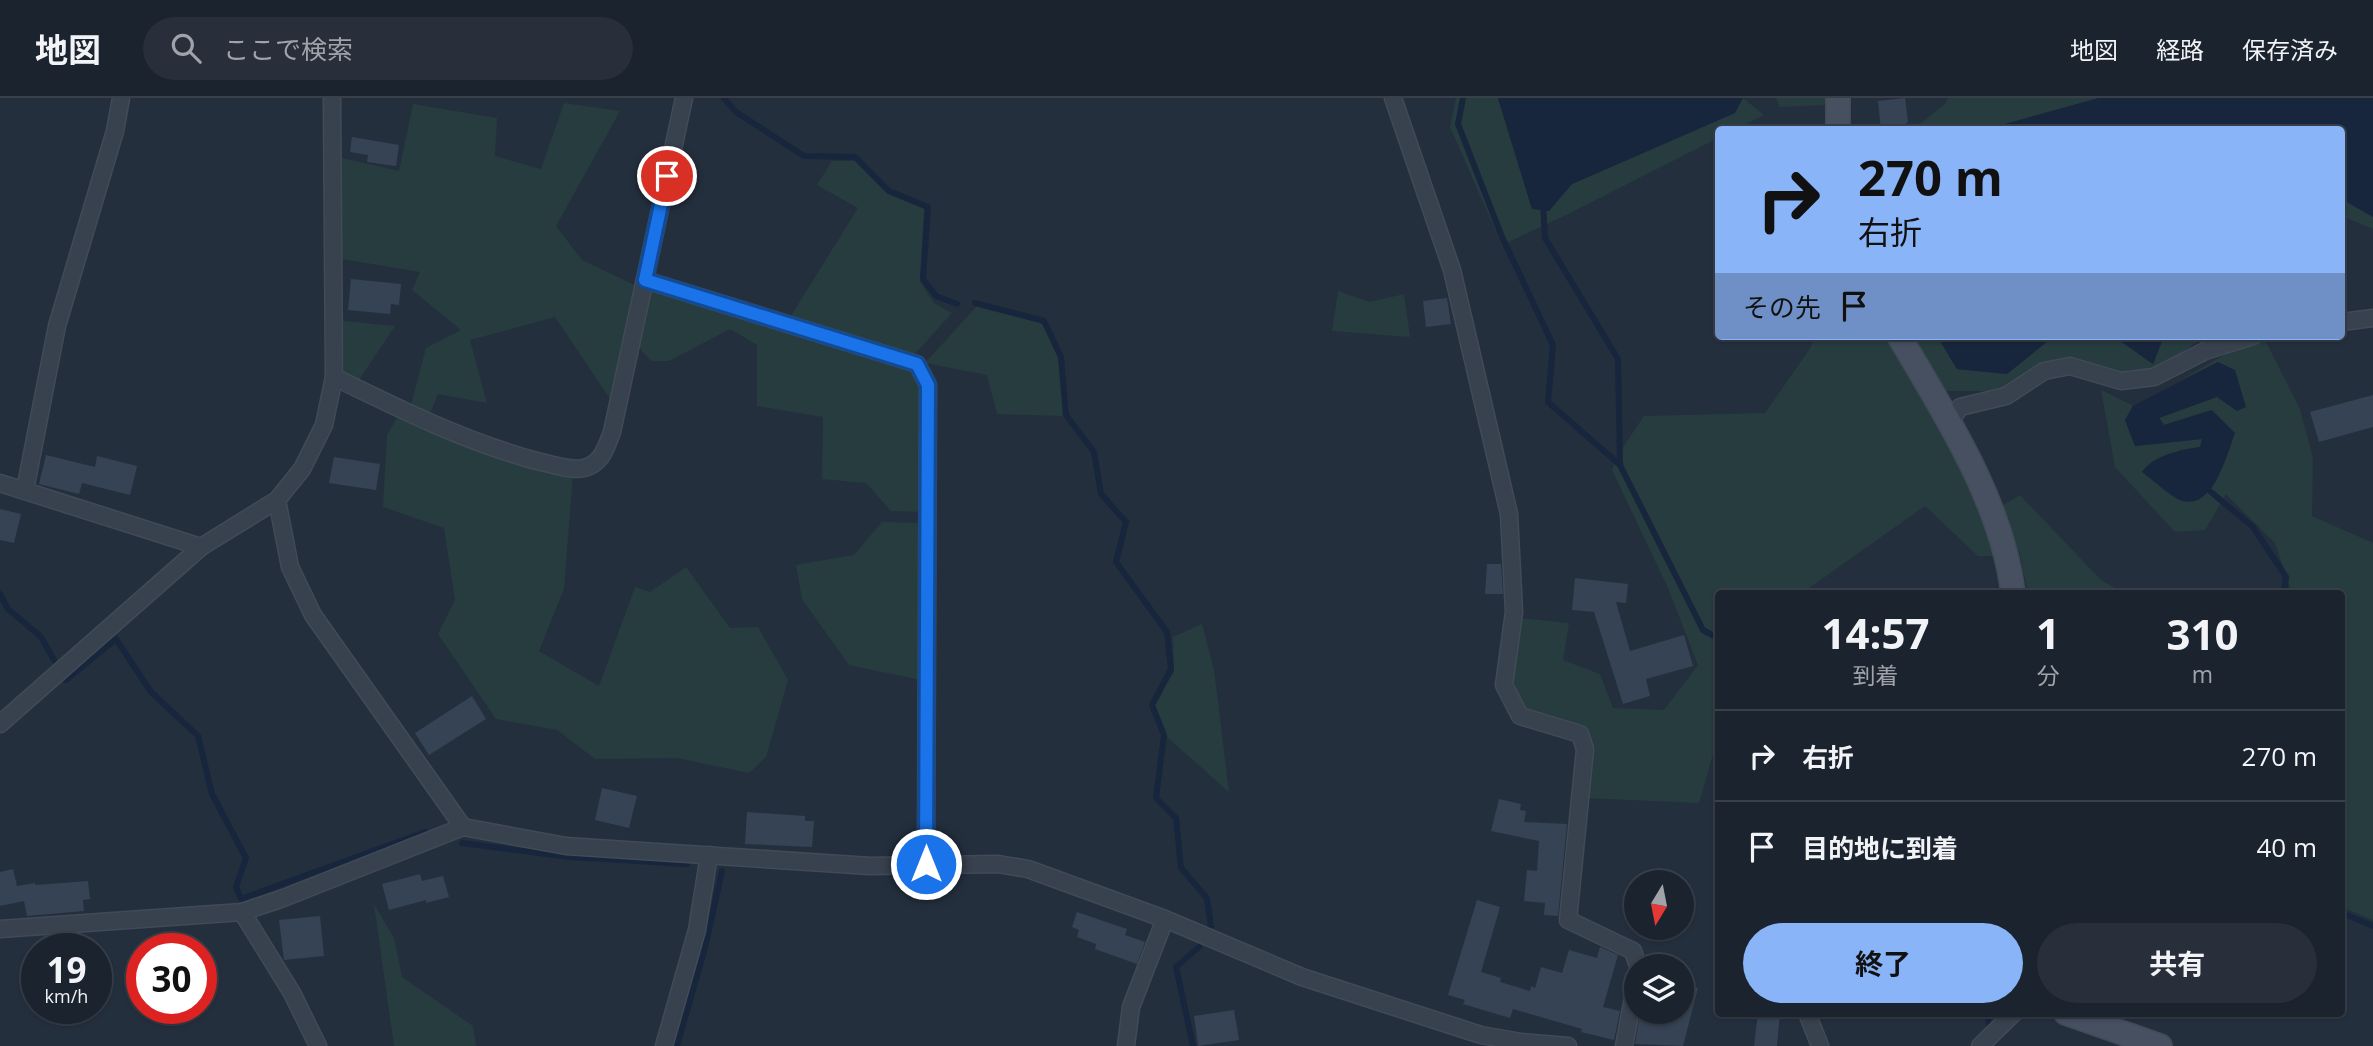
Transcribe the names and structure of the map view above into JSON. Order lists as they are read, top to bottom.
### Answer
{
  "north": "bottom",
  "page": {
    "header": "地図",
    "search": "ここで検索",
    "nav": ["地図", "経路", "保存済み"],
    "turn": ["270 m", "右折"],
    "then": "その先",
    "eta": [
      "14:57",
      "到着",
      "1",
      "分",
      "310",
      "m"
    ],
    "list": [
      {
        "name": "右折",
        "value": "270 m"
      },
      {
        "name": "目的地に到着",
        "value": "40 m"
      }
    ],
    "buttons": ["終了", "共有"],
    "speed": "19 km/h",
    "limit": "30"
  }
}
